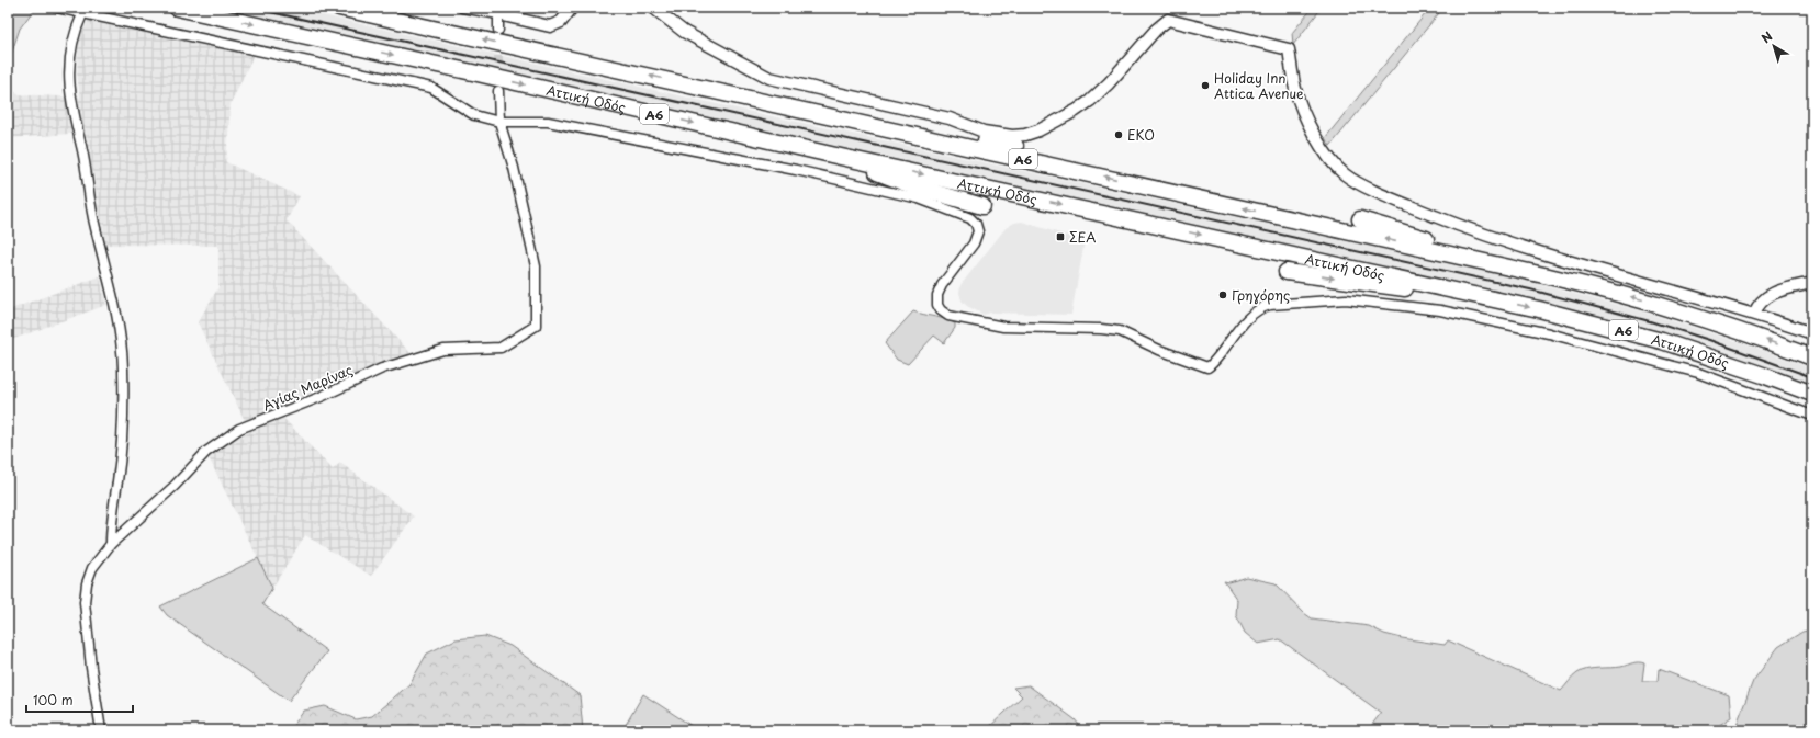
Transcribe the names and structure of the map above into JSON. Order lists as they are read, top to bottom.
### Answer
{
  "streets": {
    "highway": ["Αττική Οδός", "Α6"],
    "street": ["Αγίας Μαρίνας"]
  },
  "places": {
    "other": ["Holiday Inn Attica Avenue", "EKO", "Γρηγόρης"],
    "transit": ["ΣΕΑ"]
  },
  "scale_bar": "100 m",
  "north": "top left"
}
